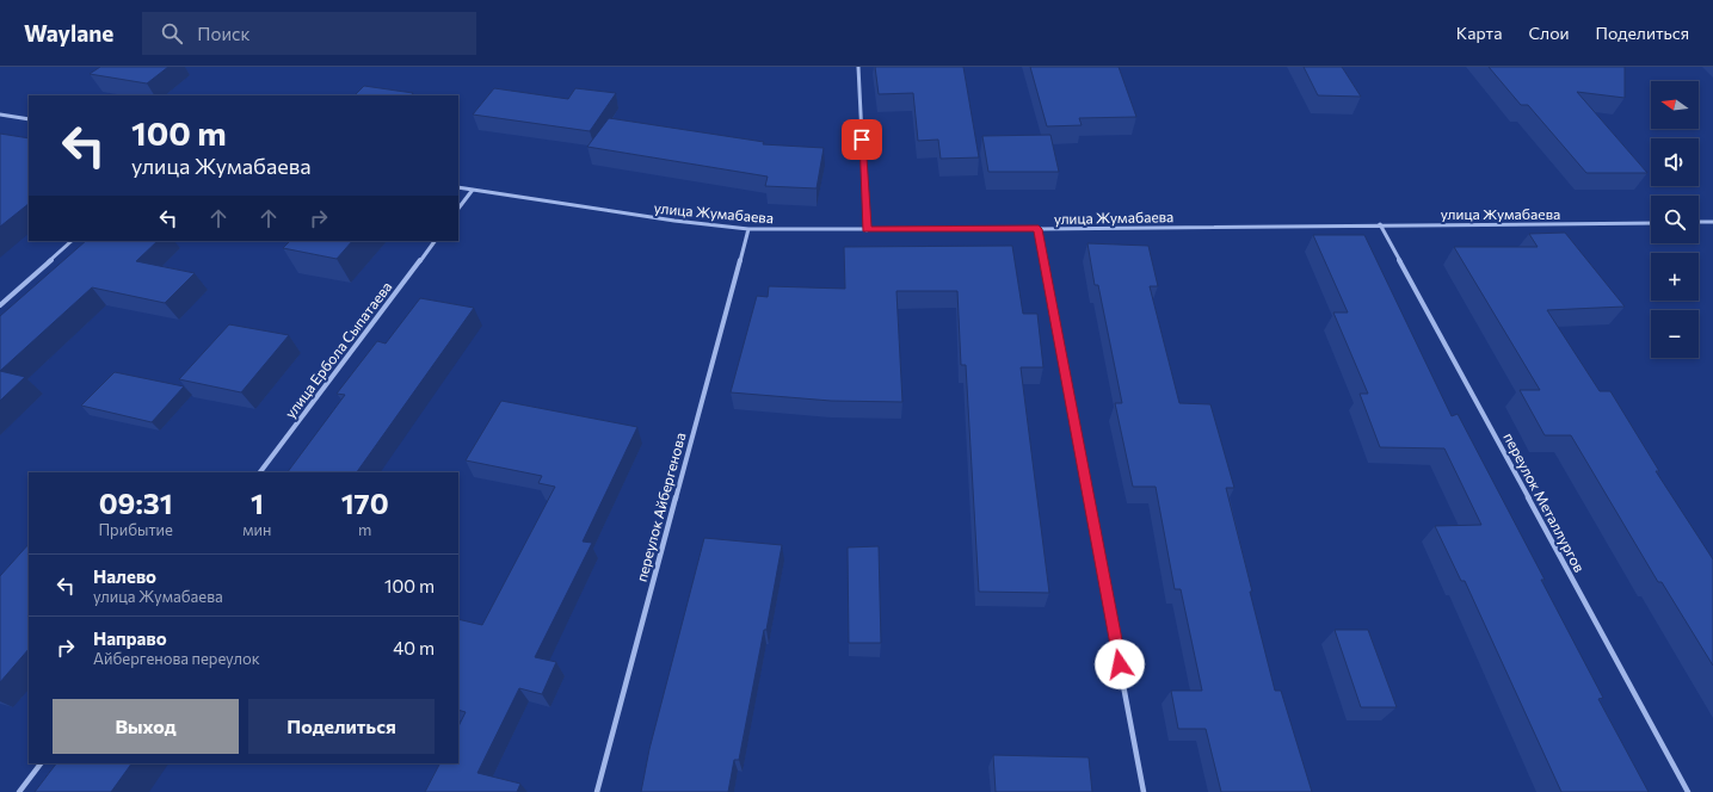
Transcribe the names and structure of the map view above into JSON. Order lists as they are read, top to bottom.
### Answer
{
  "streets": {
    "street": [
      "улица Жумабаева",
      "улица Ербола Сыпатаева",
      "переулок Металлургов",
      "переулок Айбергенова"
    ]
  },
  "crossings": [
    ["улица Жумабаева", "переулок Металлургов"],
    ["улица Жумабаева", "переулок Айбергенова"]
  ],
  "north": "left",
  "page": {
    "header": "Waylane",
    "search": "Поиск",
    "nav": ["Карта", "Слои", "Поделиться"],
    "map_buttons": ["+", "−"],
    "turn": ["100 m", "улица Жумабаева"],
    "eta": [
      "09:31",
      "Прибытие",
      "1",
      "мин",
      "170",
      "m"
    ],
    "list": [
      {
        "name": "Налево",
        "note": "улица Жумабаева",
        "value": "100 m"
      },
      {
        "name": "Направо",
        "note": "Айбергенова переулок",
        "value": "40 m"
      }
    ],
    "buttons": ["Выход", "Поделиться"]
  }
}
